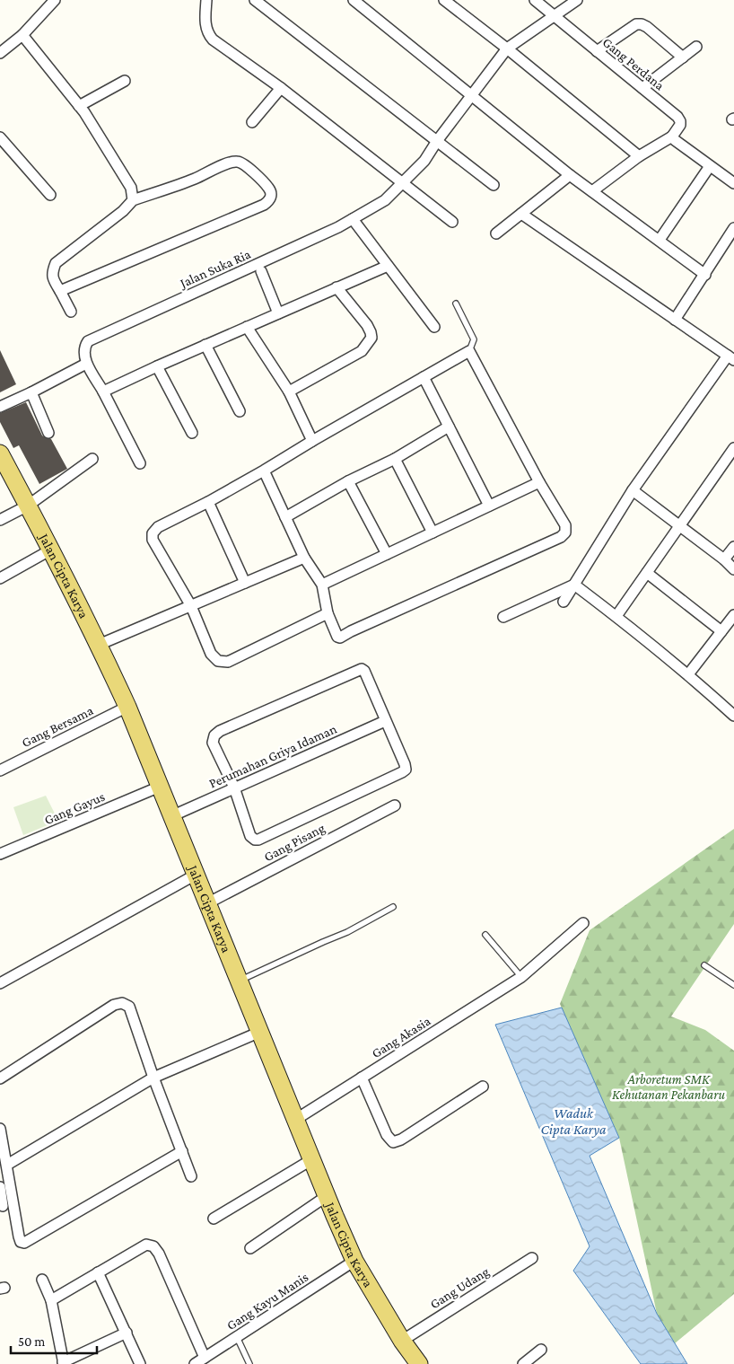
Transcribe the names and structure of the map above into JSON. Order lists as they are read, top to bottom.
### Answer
{
  "streets": {
    "main road": ["Jalan Cipta Karya"],
    "street": [
      "Gang Perdana",
      "Jalan Suka Ria",
      "Gang Bersama",
      "Perumahan Griya Idaman",
      "Gang Gayus",
      "Gang Pisang",
      "Gang Akasia",
      "Gang Udang",
      "Gang Kayu Manis"
    ]
  },
  "crossings": [
    ["Jalan Cipta Karya", "Gang Bersama"],
    ["Jalan Cipta Karya", "Perumahan Griya Idaman"],
    ["Jalan Cipta Karya", "Gang Gayus"],
    ["Jalan Cipta Karya", "Gang Pisang"],
    ["Jalan Cipta Karya", "Gang Akasia"],
    ["Jalan Cipta Karya", "Gang Udang"],
    ["Jalan Cipta Karya", "Gang Kayu Manis"]
  ],
  "water": ["Waduk Cipta Karya"],
  "parks": ["Arboretum SMK Kehutanan Pekanbaru"],
  "scale_bar": "50 m"
}
